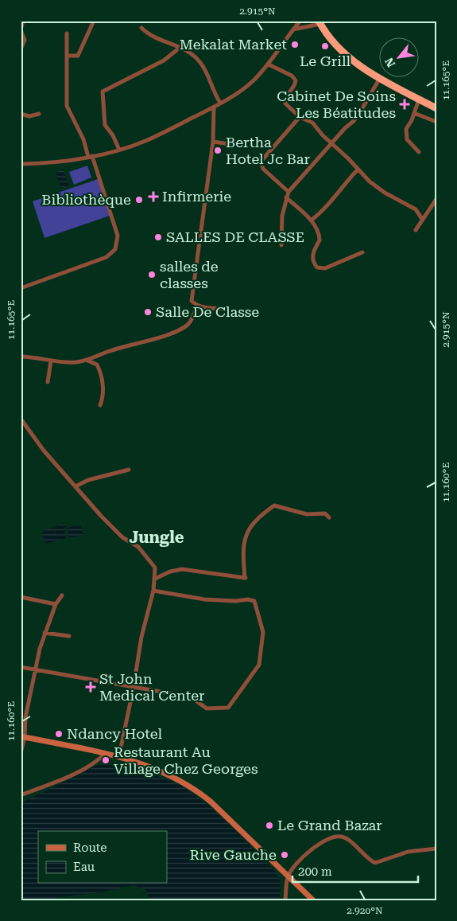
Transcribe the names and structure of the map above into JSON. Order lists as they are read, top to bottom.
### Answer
{
  "districts": ["Jungle"],
  "places": {
    "other": [
      "Mekalat Market",
      "Le Grill",
      "Bertha Hotel Jc Bar",
      "Bibliothèque",
      "SALLES DE CLASSE",
      "salles de classes",
      "Salle De Classe",
      "Ndancy Hotel",
      "Restaurant Au Village Chez Georges",
      "Le Grand Bazar",
      "Rive Gauche"
    ],
    "health": ["Cabinet De Soins Les Béatitudes", "Infirmerie", "St John Medical Center"]
  },
  "legend": ["Route", "Eau"],
  "scale_bar": "200 m",
  "north": "bottom left",
  "coordinates": [
    "2.915°N",
    "11.165°E",
    "11.160°E",
    "2.920°N"
  ]
}
